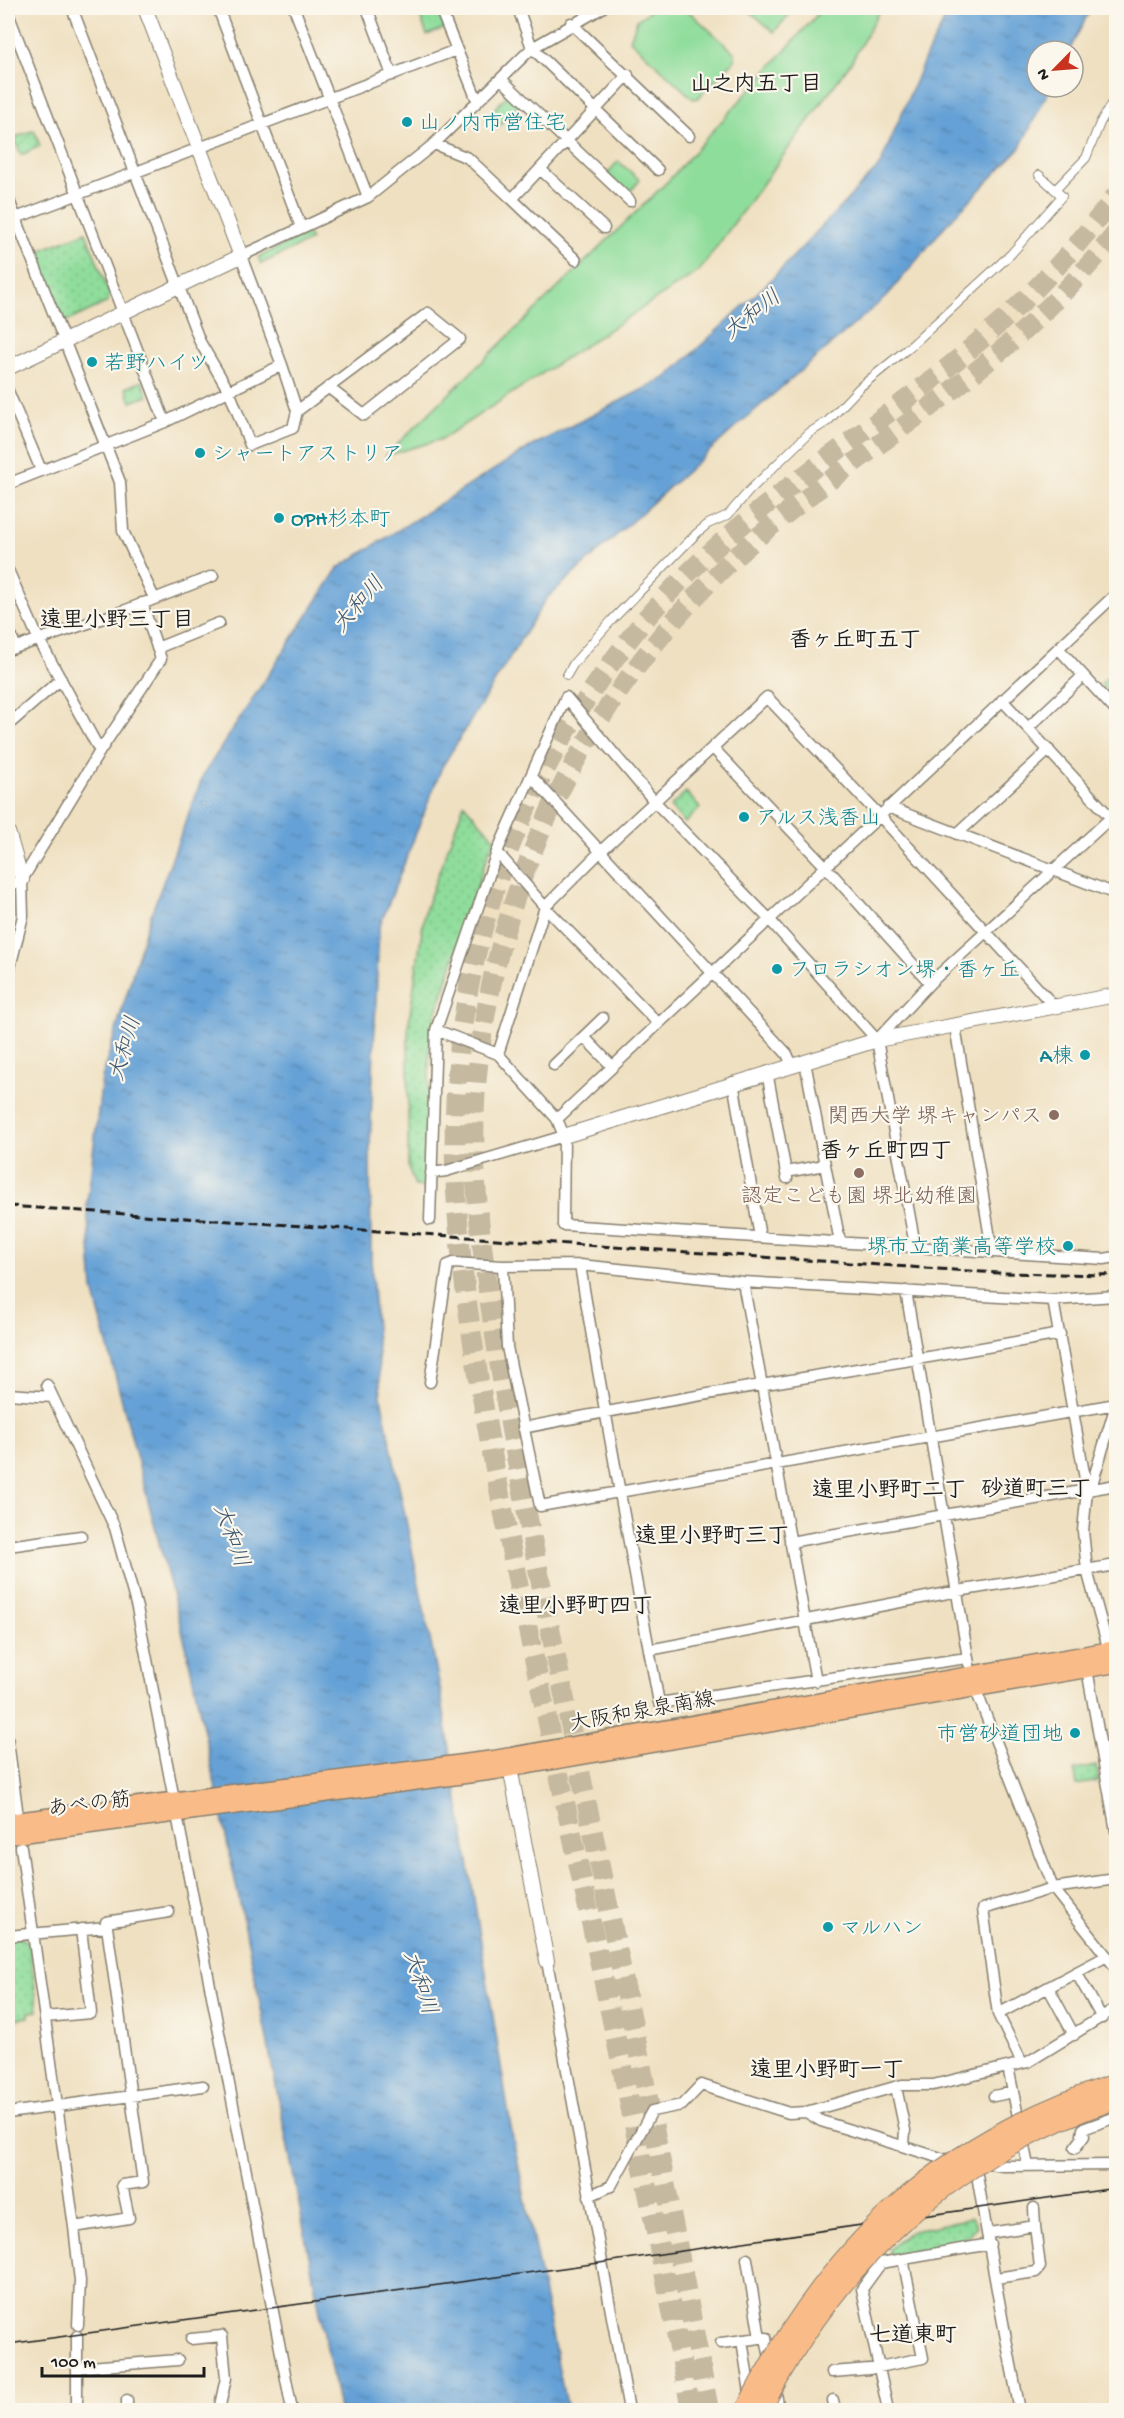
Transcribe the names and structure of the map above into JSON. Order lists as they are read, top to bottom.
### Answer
{
  "streets": {
    "main road": ["大阪和泉泉南線", "あべの筋"]
  },
  "crossings": [
    ["大阪和泉泉南線", "あべの筋"]
  ],
  "districts": [
    "山之内五丁目",
    "遠里小野三丁目",
    "香ヶ丘町五丁",
    "香ヶ丘町四丁",
    "砂道町三丁",
    "遠里小野町二丁",
    "遠里小野町三丁",
    "遠里小野町四丁",
    "遠里小野町一丁",
    "七道東町"
  ],
  "water": ["大和川"],
  "places": [
    "山ノ内市営住宅",
    "若野ハイツ",
    "シャートアストリア",
    "OPH杉本町",
    "アルス浅香山",
    "フロラシオン堺・香ヶ丘",
    "A棟",
    "関西大学 堺キャンパス",
    "認定こども園 堺北幼稚園",
    "堺市立商業高等学校",
    "市営砂道団地",
    "マルハン"
  ],
  "scale_bar": "100 m",
  "north": "bottom left"
}
